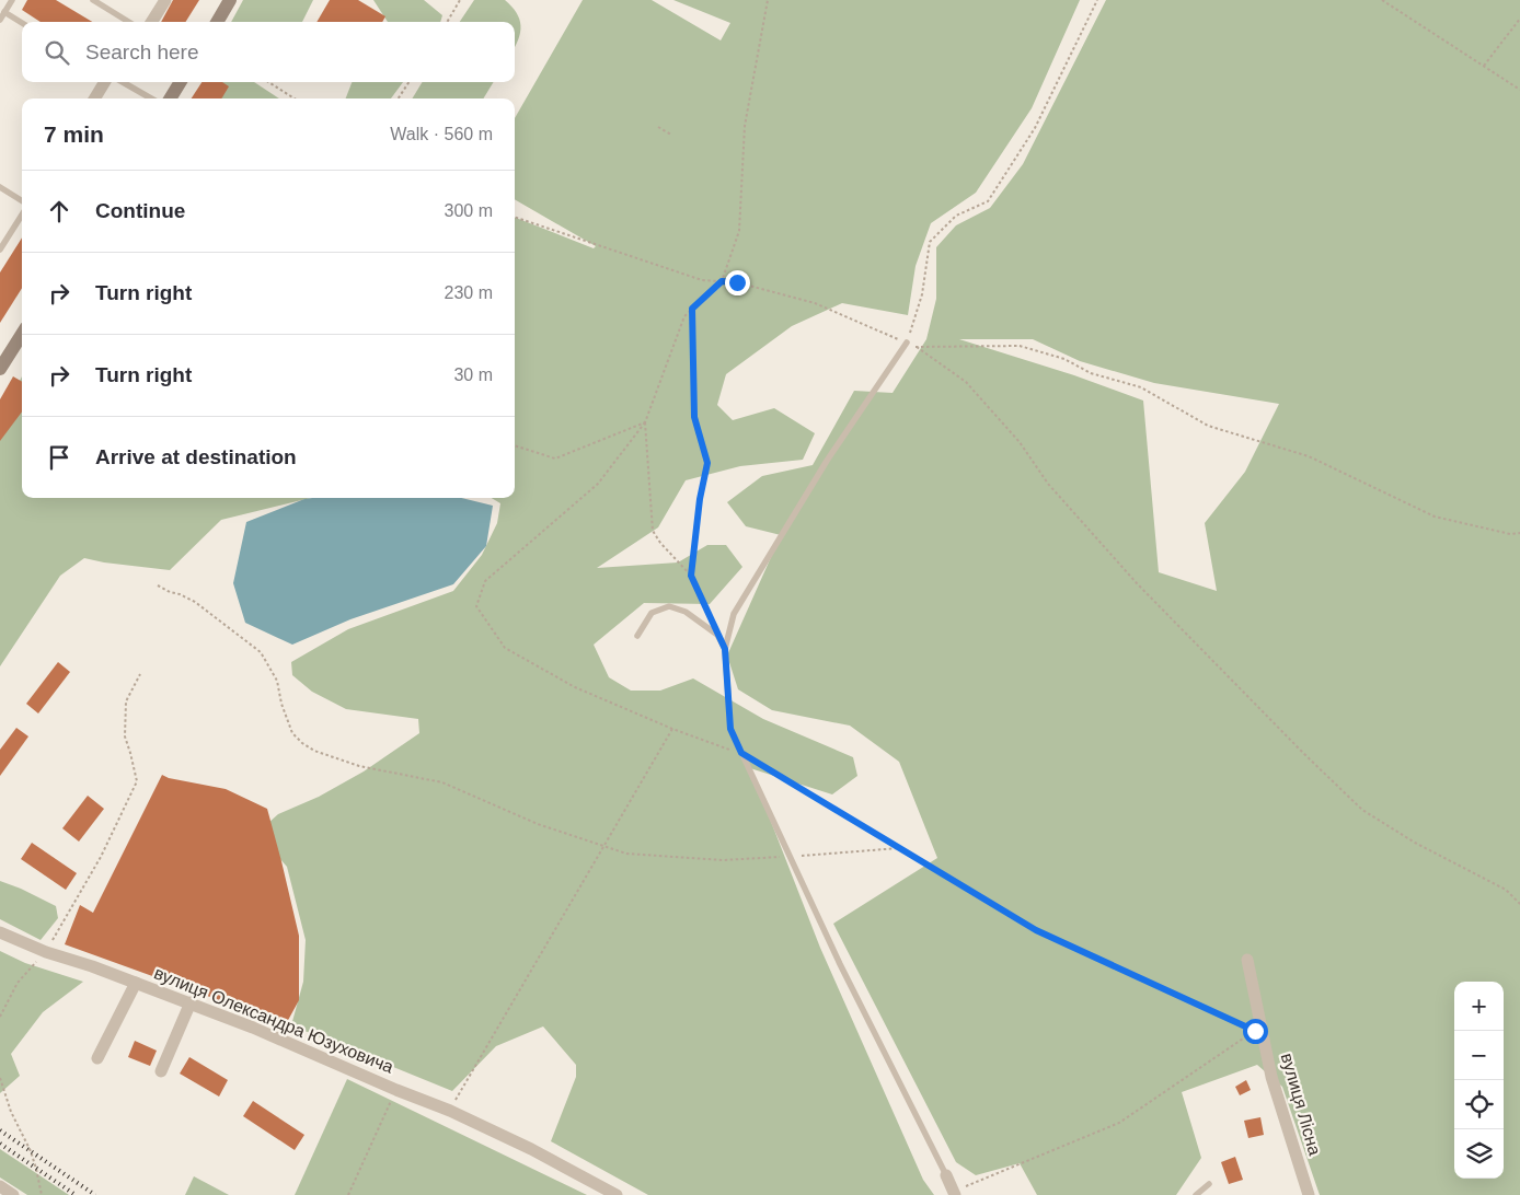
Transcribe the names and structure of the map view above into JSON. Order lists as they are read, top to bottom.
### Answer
{
  "streets": {
    "street": ["вулиця Олександра Юзуховича", "вулиця Лісна"]
  },
  "page": {
    "search": "Search here",
    "heading": ["7 min", "Walk · 560 m"],
    "list": [
      ["Continue", "300 m"],
      ["Turn right", "230 m"],
      ["Turn right", "30 m"],
      "Arrive at destination"
    ],
    "map_buttons": ["+", "−"]
  }
}
